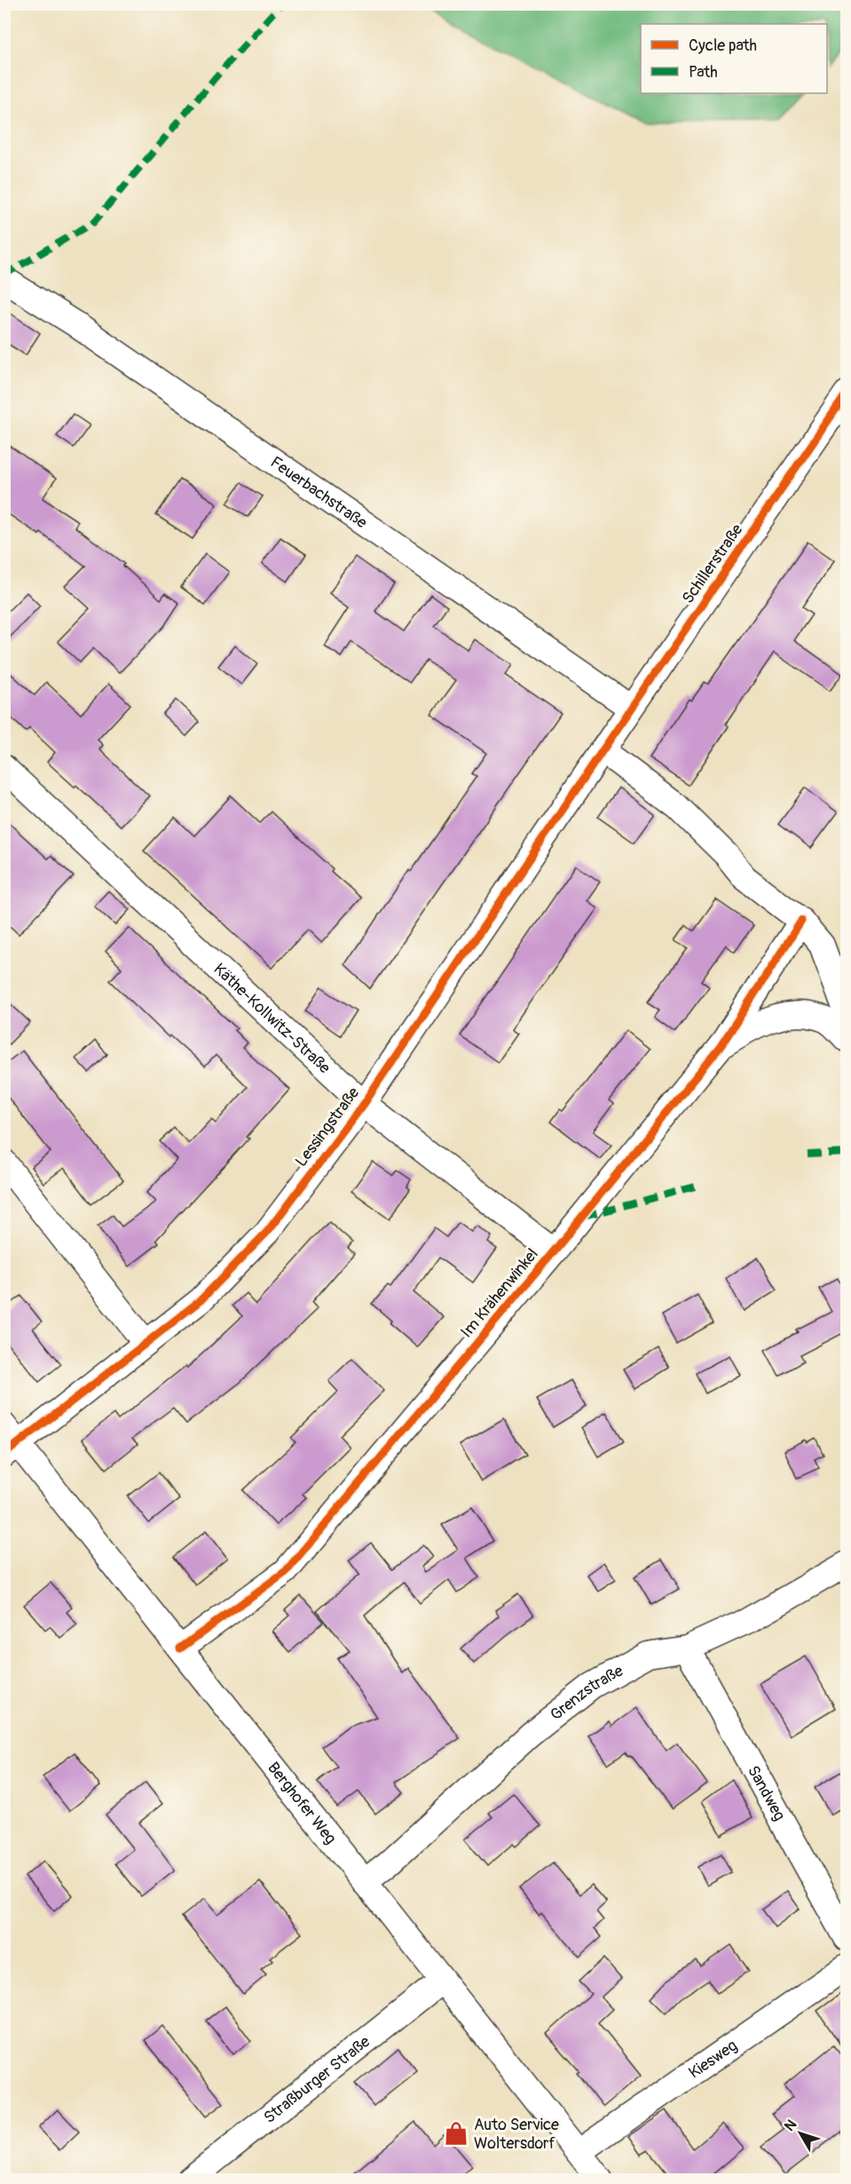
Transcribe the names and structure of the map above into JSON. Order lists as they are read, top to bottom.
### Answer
{
  "streets": {
    "street": [
      "Feuerbachstraße",
      "Schillerstraße",
      "Käthe-Kollwitz-Straße",
      "Lessingstraße",
      "Im Krähenwinkel",
      "Grenzstraße",
      "Sandweg",
      "Berghofer Weg",
      "Kiesweg",
      "Straßburger Straße"
    ]
  },
  "crossings": [
    ["Feuerbachstraße", "Schillerstraße"],
    ["Schillerstraße", "Lessingstraße"],
    ["Käthe-Kollwitz-Straße", "Lessingstraße"],
    ["Käthe-Kollwitz-Straße", "Im Krähenwinkel"],
    ["Lessingstraße", "Berghofer Weg"],
    ["Im Krähenwinkel", "Berghofer Weg"],
    ["Grenzstraße", "Sandweg"],
    ["Grenzstraße", "Berghofer Weg"],
    ["Berghofer Weg", "Kiesweg"],
    ["Berghofer Weg", "Straßburger Straße"]
  ],
  "places": {
    "shop": ["Auto Service Woltersdorf"]
  },
  "legend": ["Cycle path", "Path"],
  "north": "top left"
}
